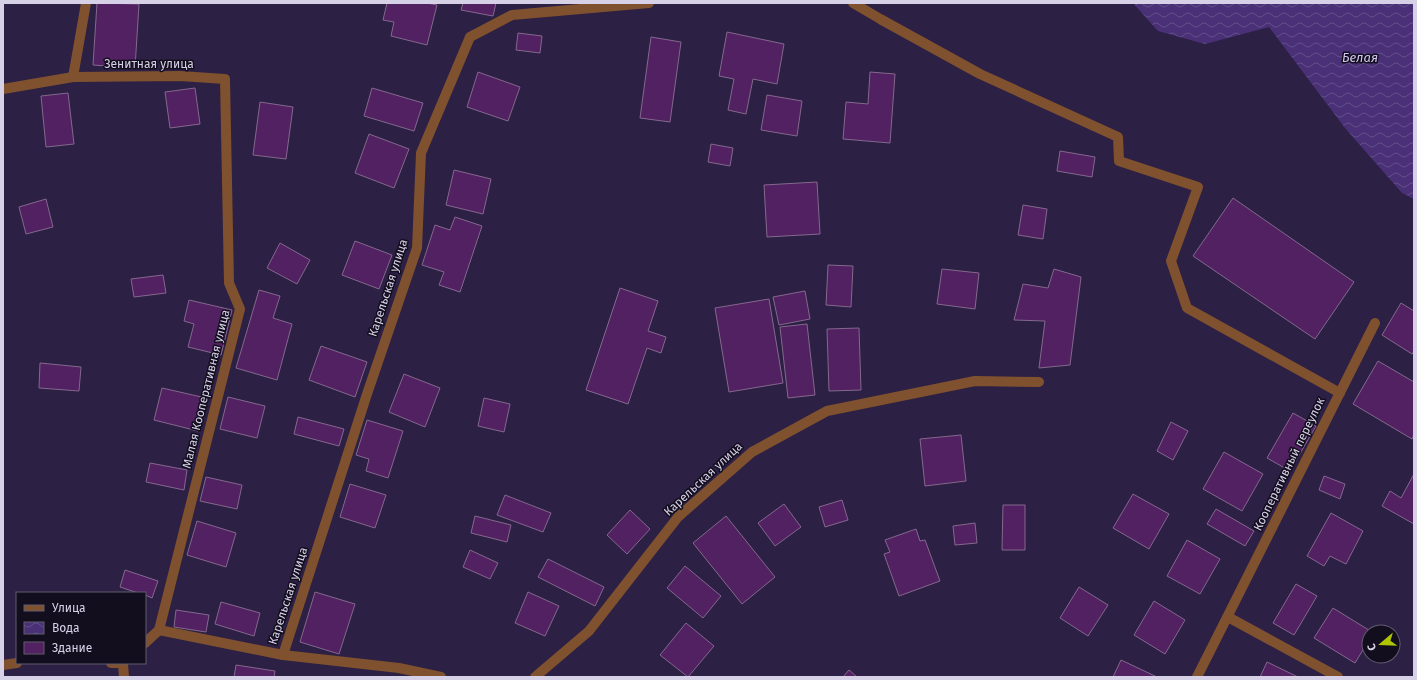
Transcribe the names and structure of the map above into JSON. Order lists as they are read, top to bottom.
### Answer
{
  "streets": {
    "street": [
      "Зенитная улица",
      "Карельская улица",
      "Малая Кооперативная улица",
      "Кооперативный переулок"
    ]
  },
  "crossings": [
    ["Зенитная улица", "Малая Кооперативная улица"],
    ["Карельская улица", "Малая Кооперативная улица"]
  ],
  "water": ["Белая"],
  "legend": ["Улица", "Вода", "Здание"],
  "north": "left"
}
